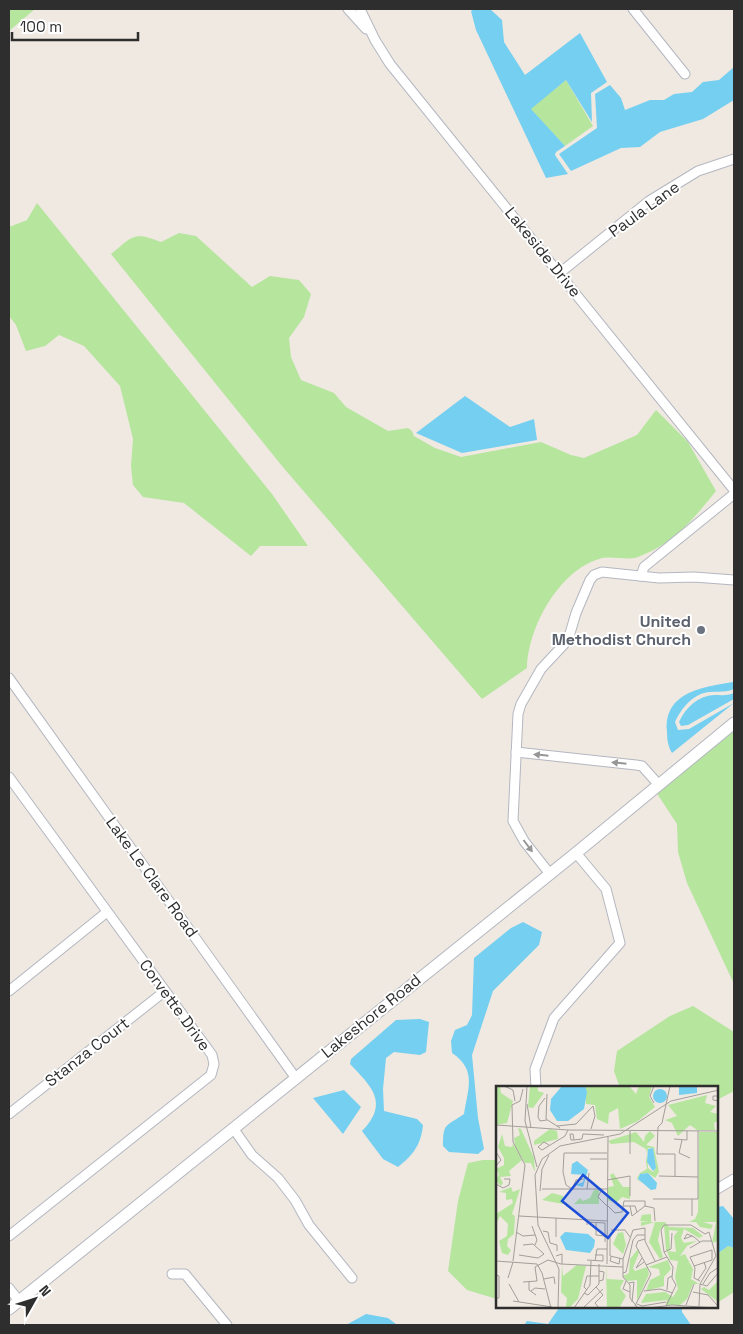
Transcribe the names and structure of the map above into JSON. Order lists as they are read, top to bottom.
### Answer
{
  "streets": {
    "street": [
      "Paula Lane",
      "Lakeside Drive",
      "Lake Le Clare Road",
      "Corvette Drive",
      "Lakeshore Road",
      "Stanza Court"
    ]
  },
  "crossings": [
    ["Paula Lane", "Lakeside Drive"],
    ["Lake Le Clare Road", "Lakeshore Road"],
    ["Corvette Drive", "Stanza Court"]
  ],
  "places": ["United Methodist Church"],
  "scale_bar": "100 m",
  "north": "top right"
}
